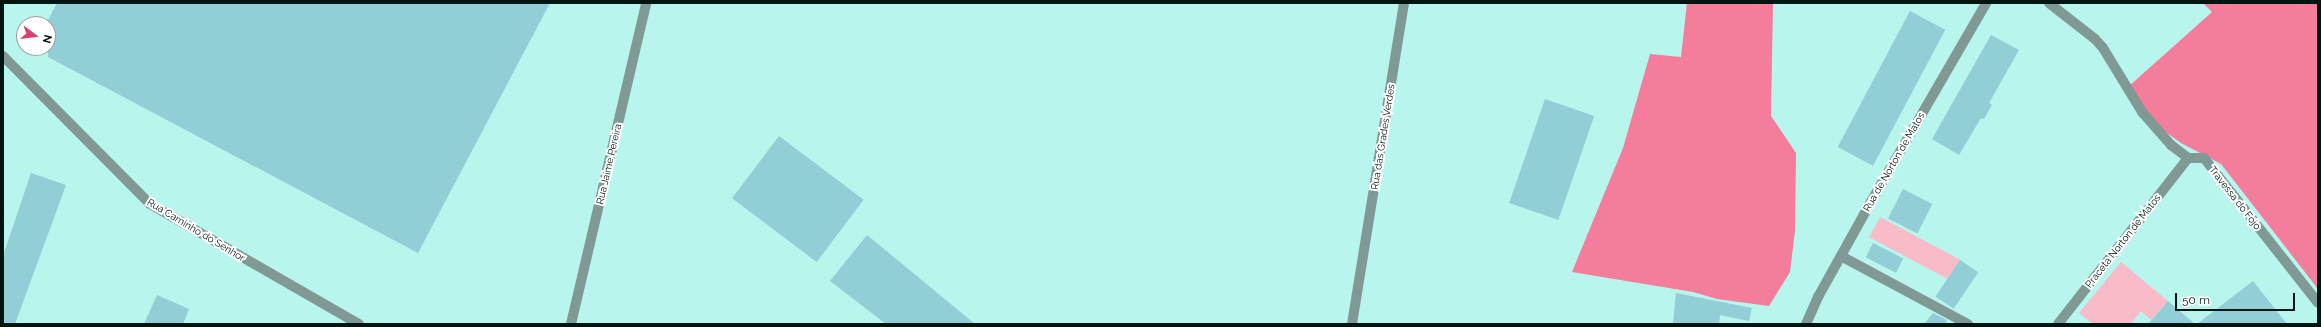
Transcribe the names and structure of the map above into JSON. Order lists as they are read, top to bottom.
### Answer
{
  "streets": {
    "street": [
      "Rua das Grades Verdes",
      "Rua de Norton de Matos",
      "Rua Jaime Pereira",
      "Travessa do Fojo",
      "Rua Caminho do Senhor",
      "Praceta Norton de Matos"
    ]
  },
  "crossings": [
    ["Travessa do Fojo", "Praceta Norton de Matos"]
  ],
  "scale_bar": "50 m",
  "north": "right"
}
